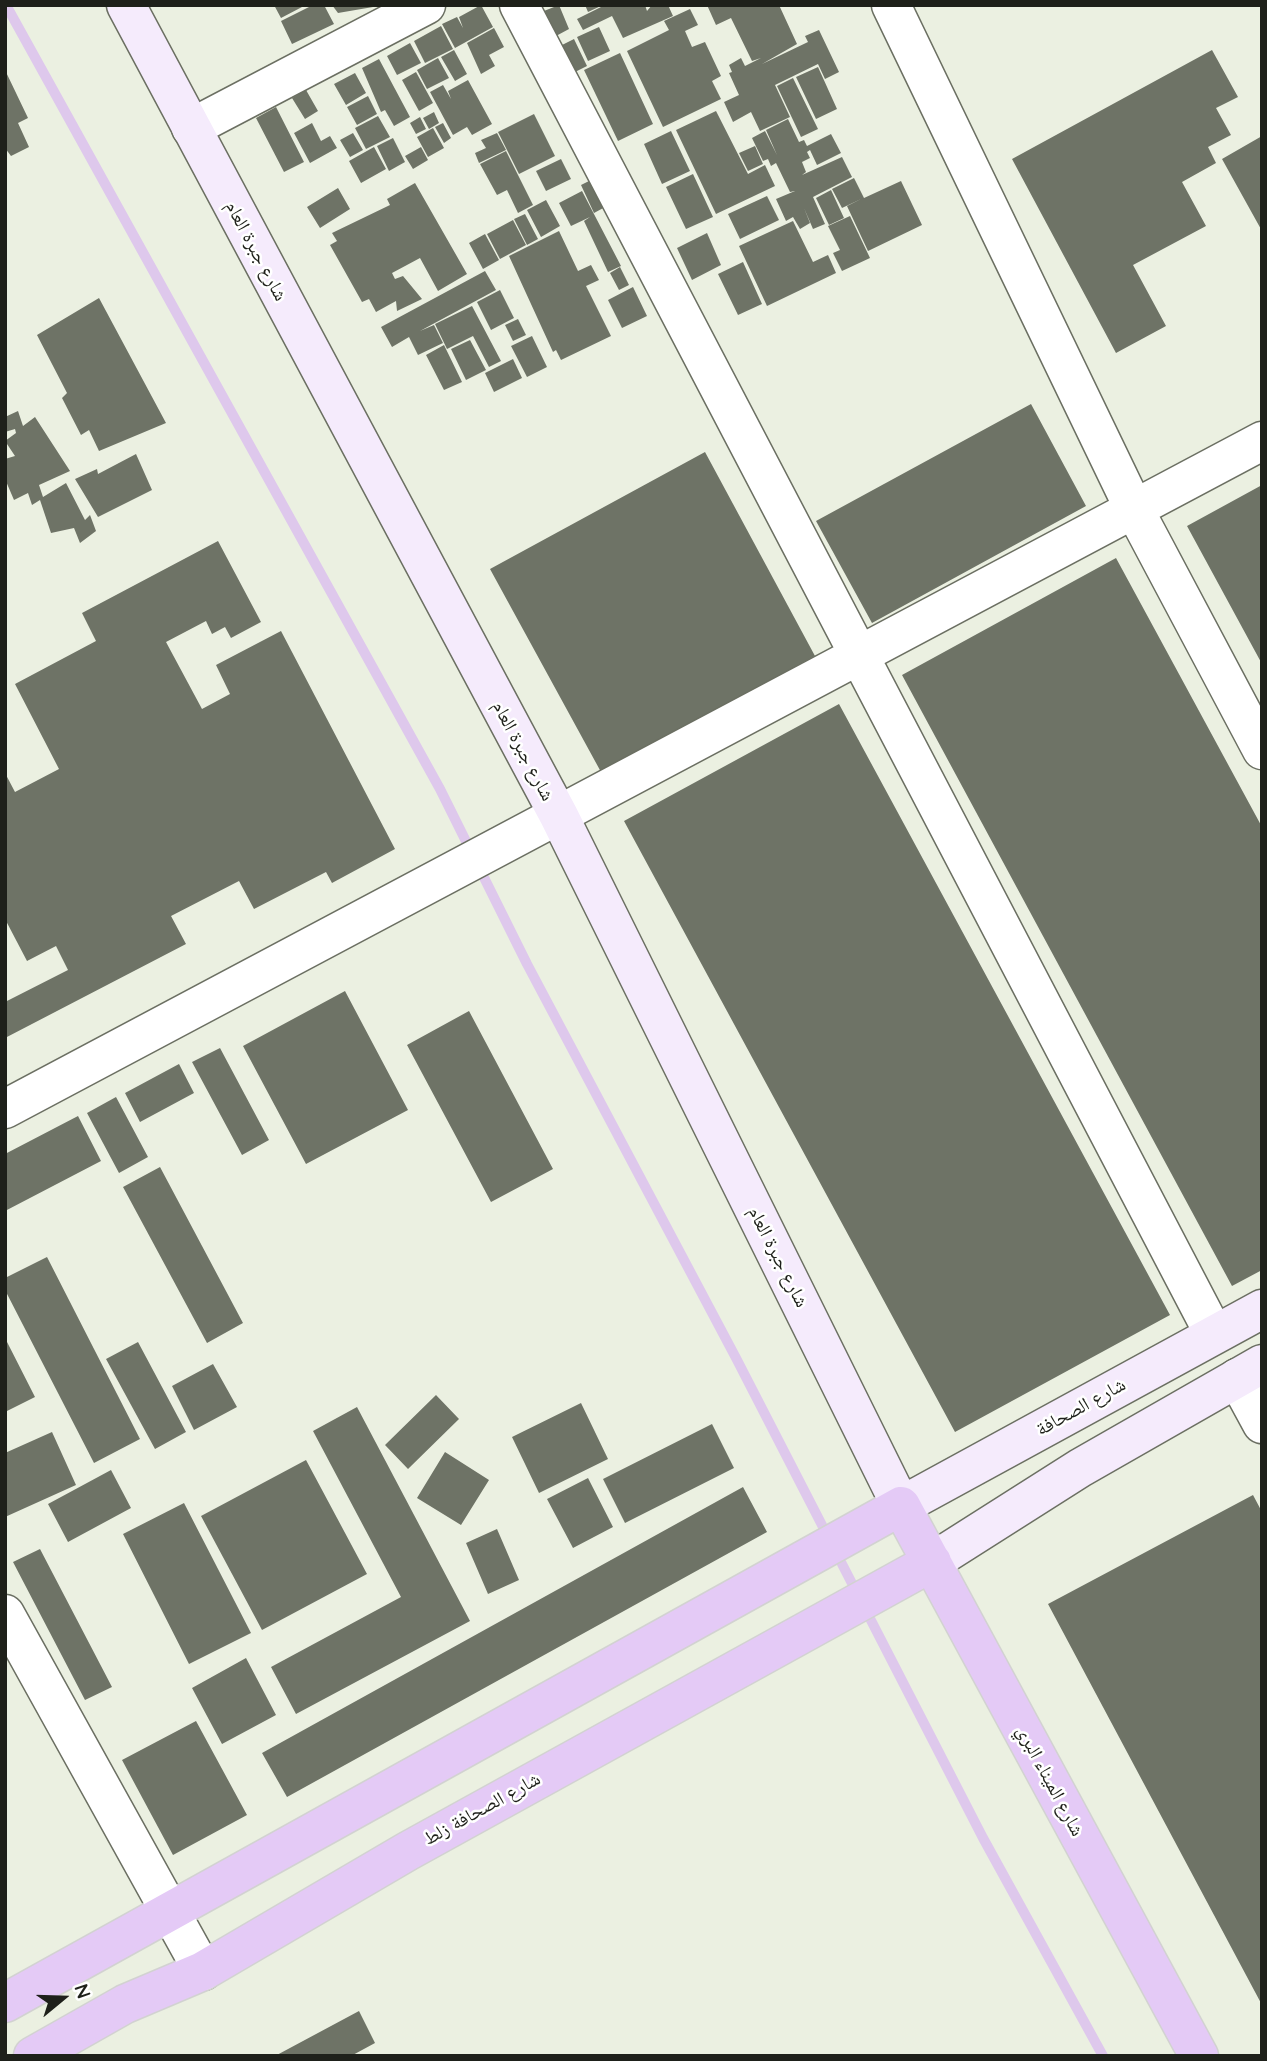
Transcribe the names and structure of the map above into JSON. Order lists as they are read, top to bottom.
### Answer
{
  "streets": {
    "highway": ["شارع الميناء البري", "شارع الصحافة زلط"],
    "main road": ["شارع جبرة العام", "شارع الصحافة"]
  },
  "crossings": [
    ["شارع جبرة العام", "شارع الصحافة"],
    ["شارع جبرة العام", "شارع الميناء البري"],
    ["شارع الصحافة", "شارع الميناء البري"],
    ["شارع الميناء البري", "شارع الصحافة زلط"]
  ],
  "north": "right"
}
